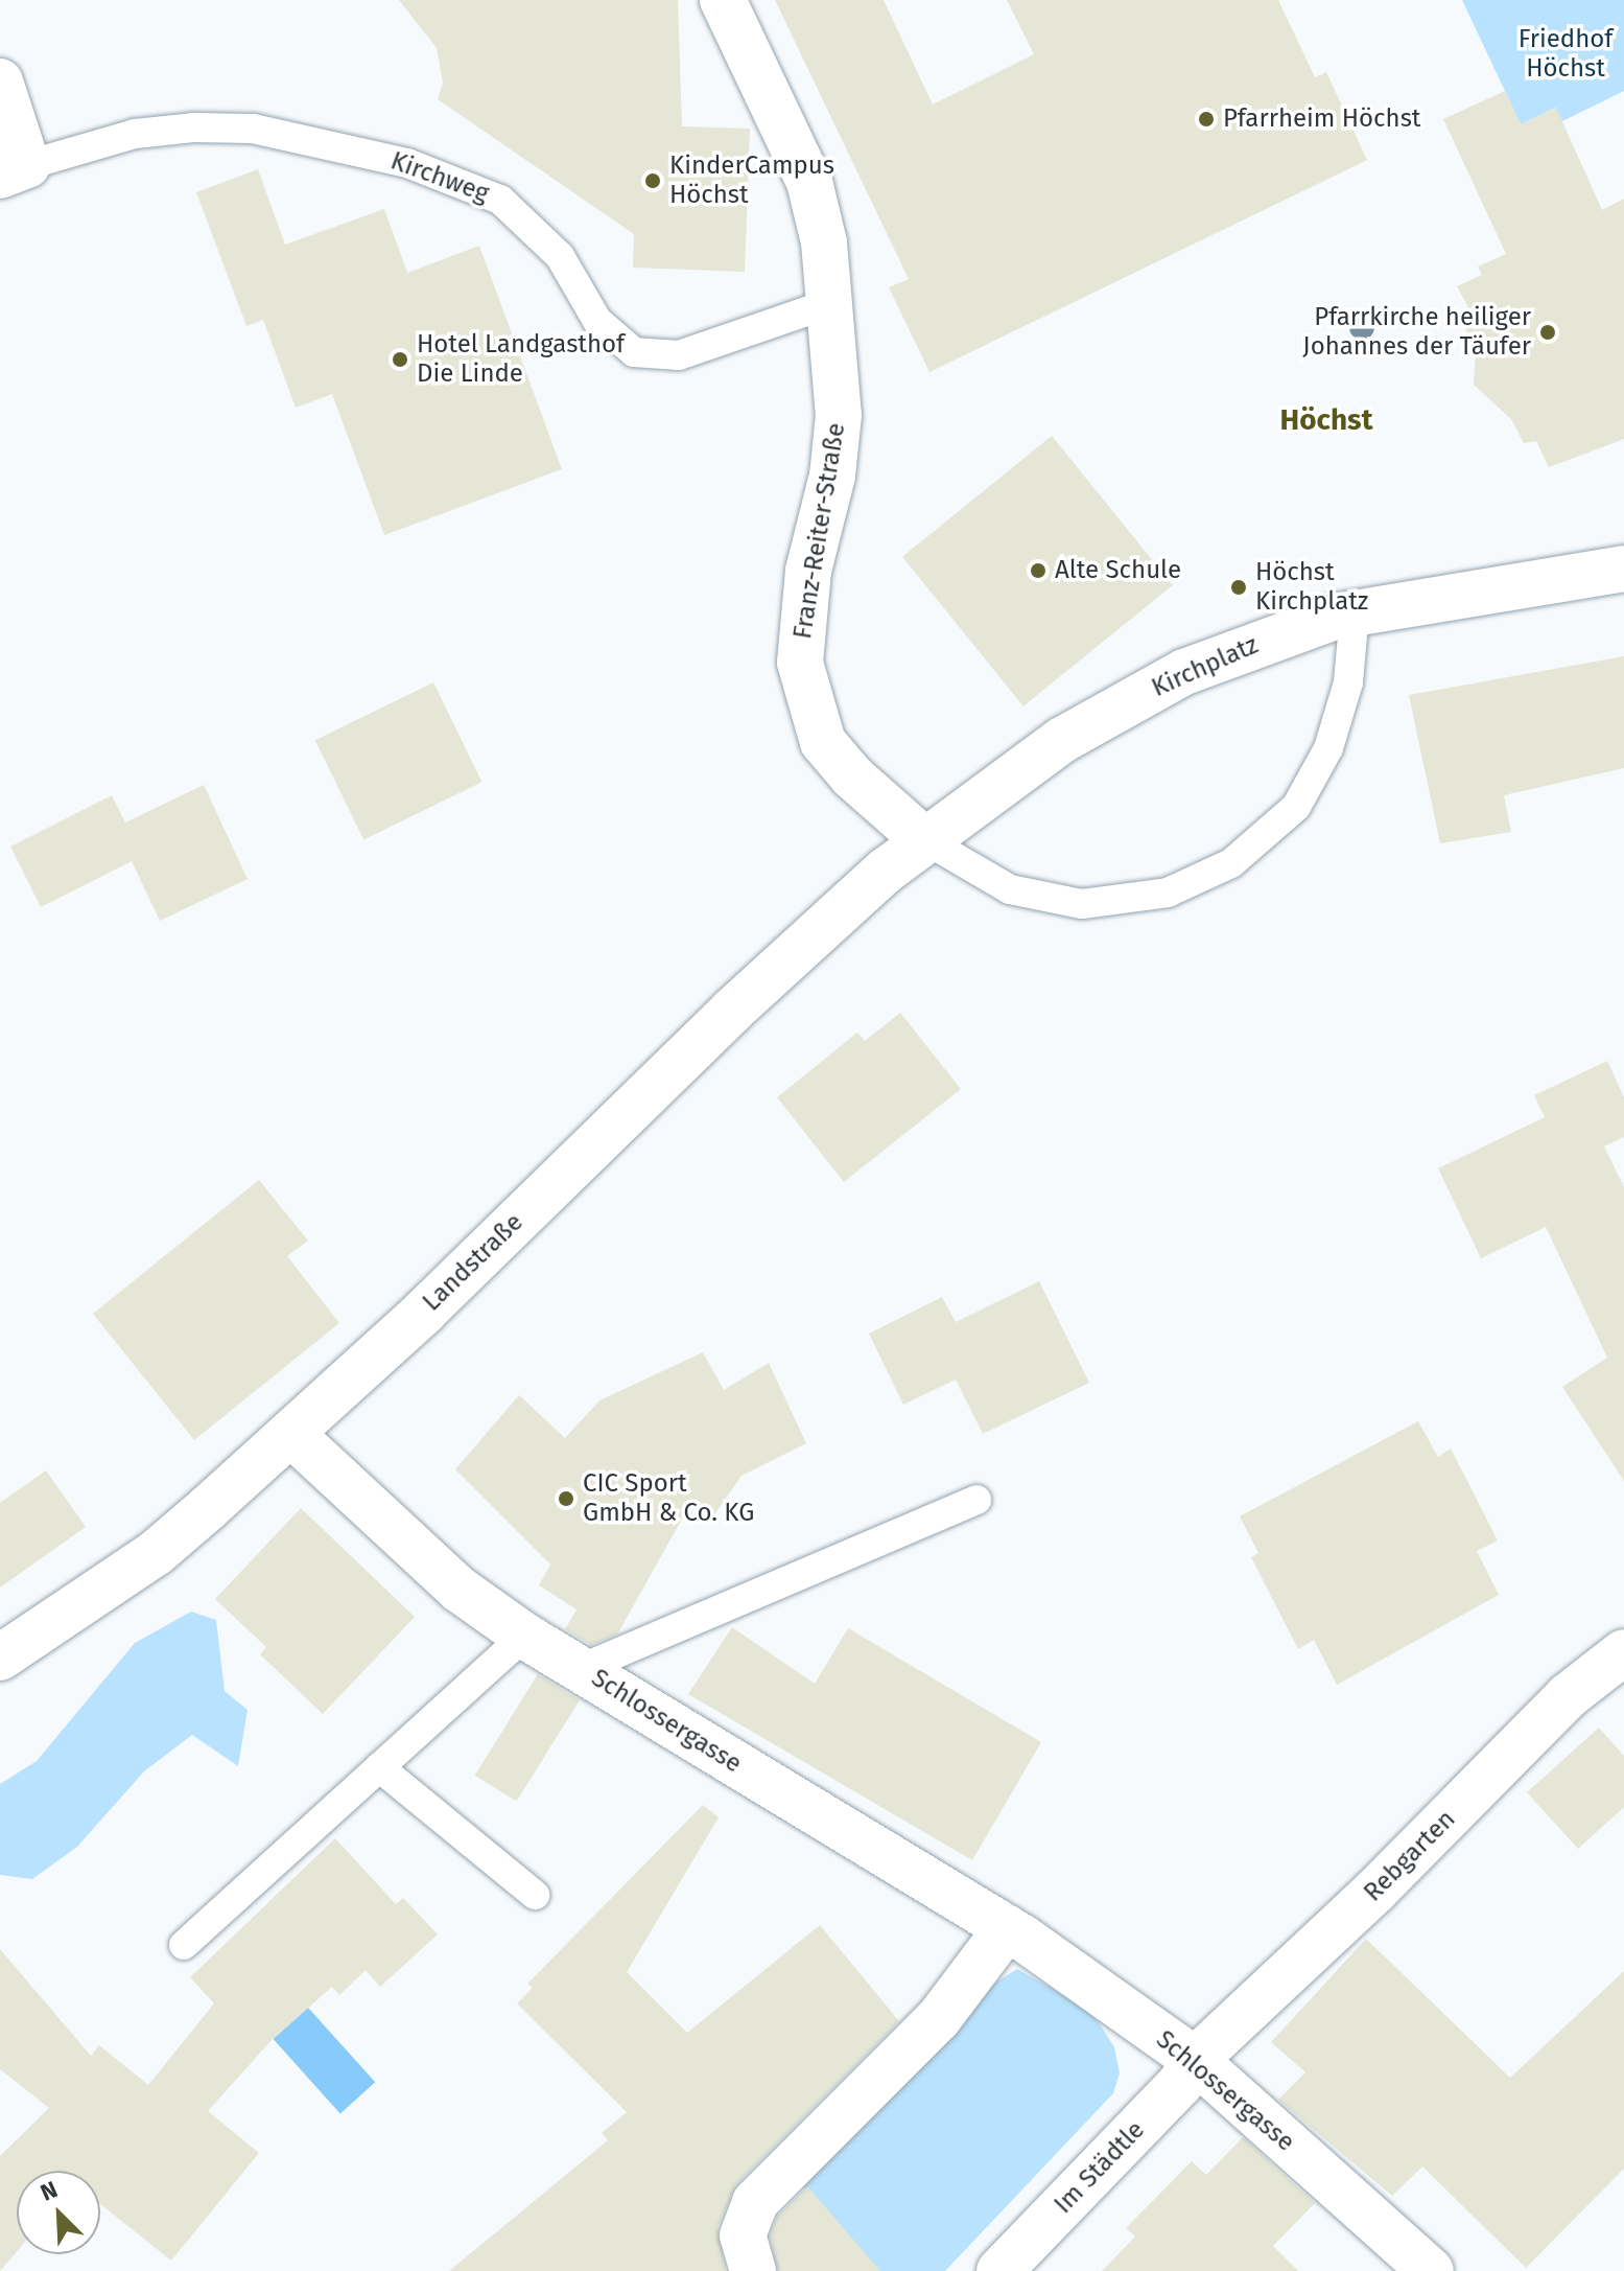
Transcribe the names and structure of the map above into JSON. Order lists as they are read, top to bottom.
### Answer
{
  "streets": {
    "street": [
      "Kirchweg",
      "Franz-Reiter-Straße",
      "Kirchplatz",
      "Landstraße",
      "Schlossergasse",
      "Rebgarten",
      "Im Städtle"
    ]
  },
  "crossings": [
    ["Kirchweg", "Franz-Reiter-Straße"],
    ["Franz-Reiter-Straße", "Kirchplatz"],
    ["Franz-Reiter-Straße", "Landstraße"],
    ["Kirchplatz", "Landstraße"],
    ["Landstraße", "Schlossergasse"],
    ["Schlossergasse", "Rebgarten"],
    ["Schlossergasse", "Im Städtle"],
    ["Rebgarten", "Im Städtle"]
  ],
  "districts": ["Höchst"],
  "parks": ["Friedhof Höchst"],
  "places": [
    "Pfarrheim Höchst",
    "KinderCampus Höchst",
    "Pfarrkirche heiliger Johannes der Täufer",
    "Hotel Landgasthof Die Linde",
    "Alte Schule",
    "Höchst Kirchplatz",
    "CIC Sport GmbH & Co. KG"
  ],
  "north": "top left"
}
